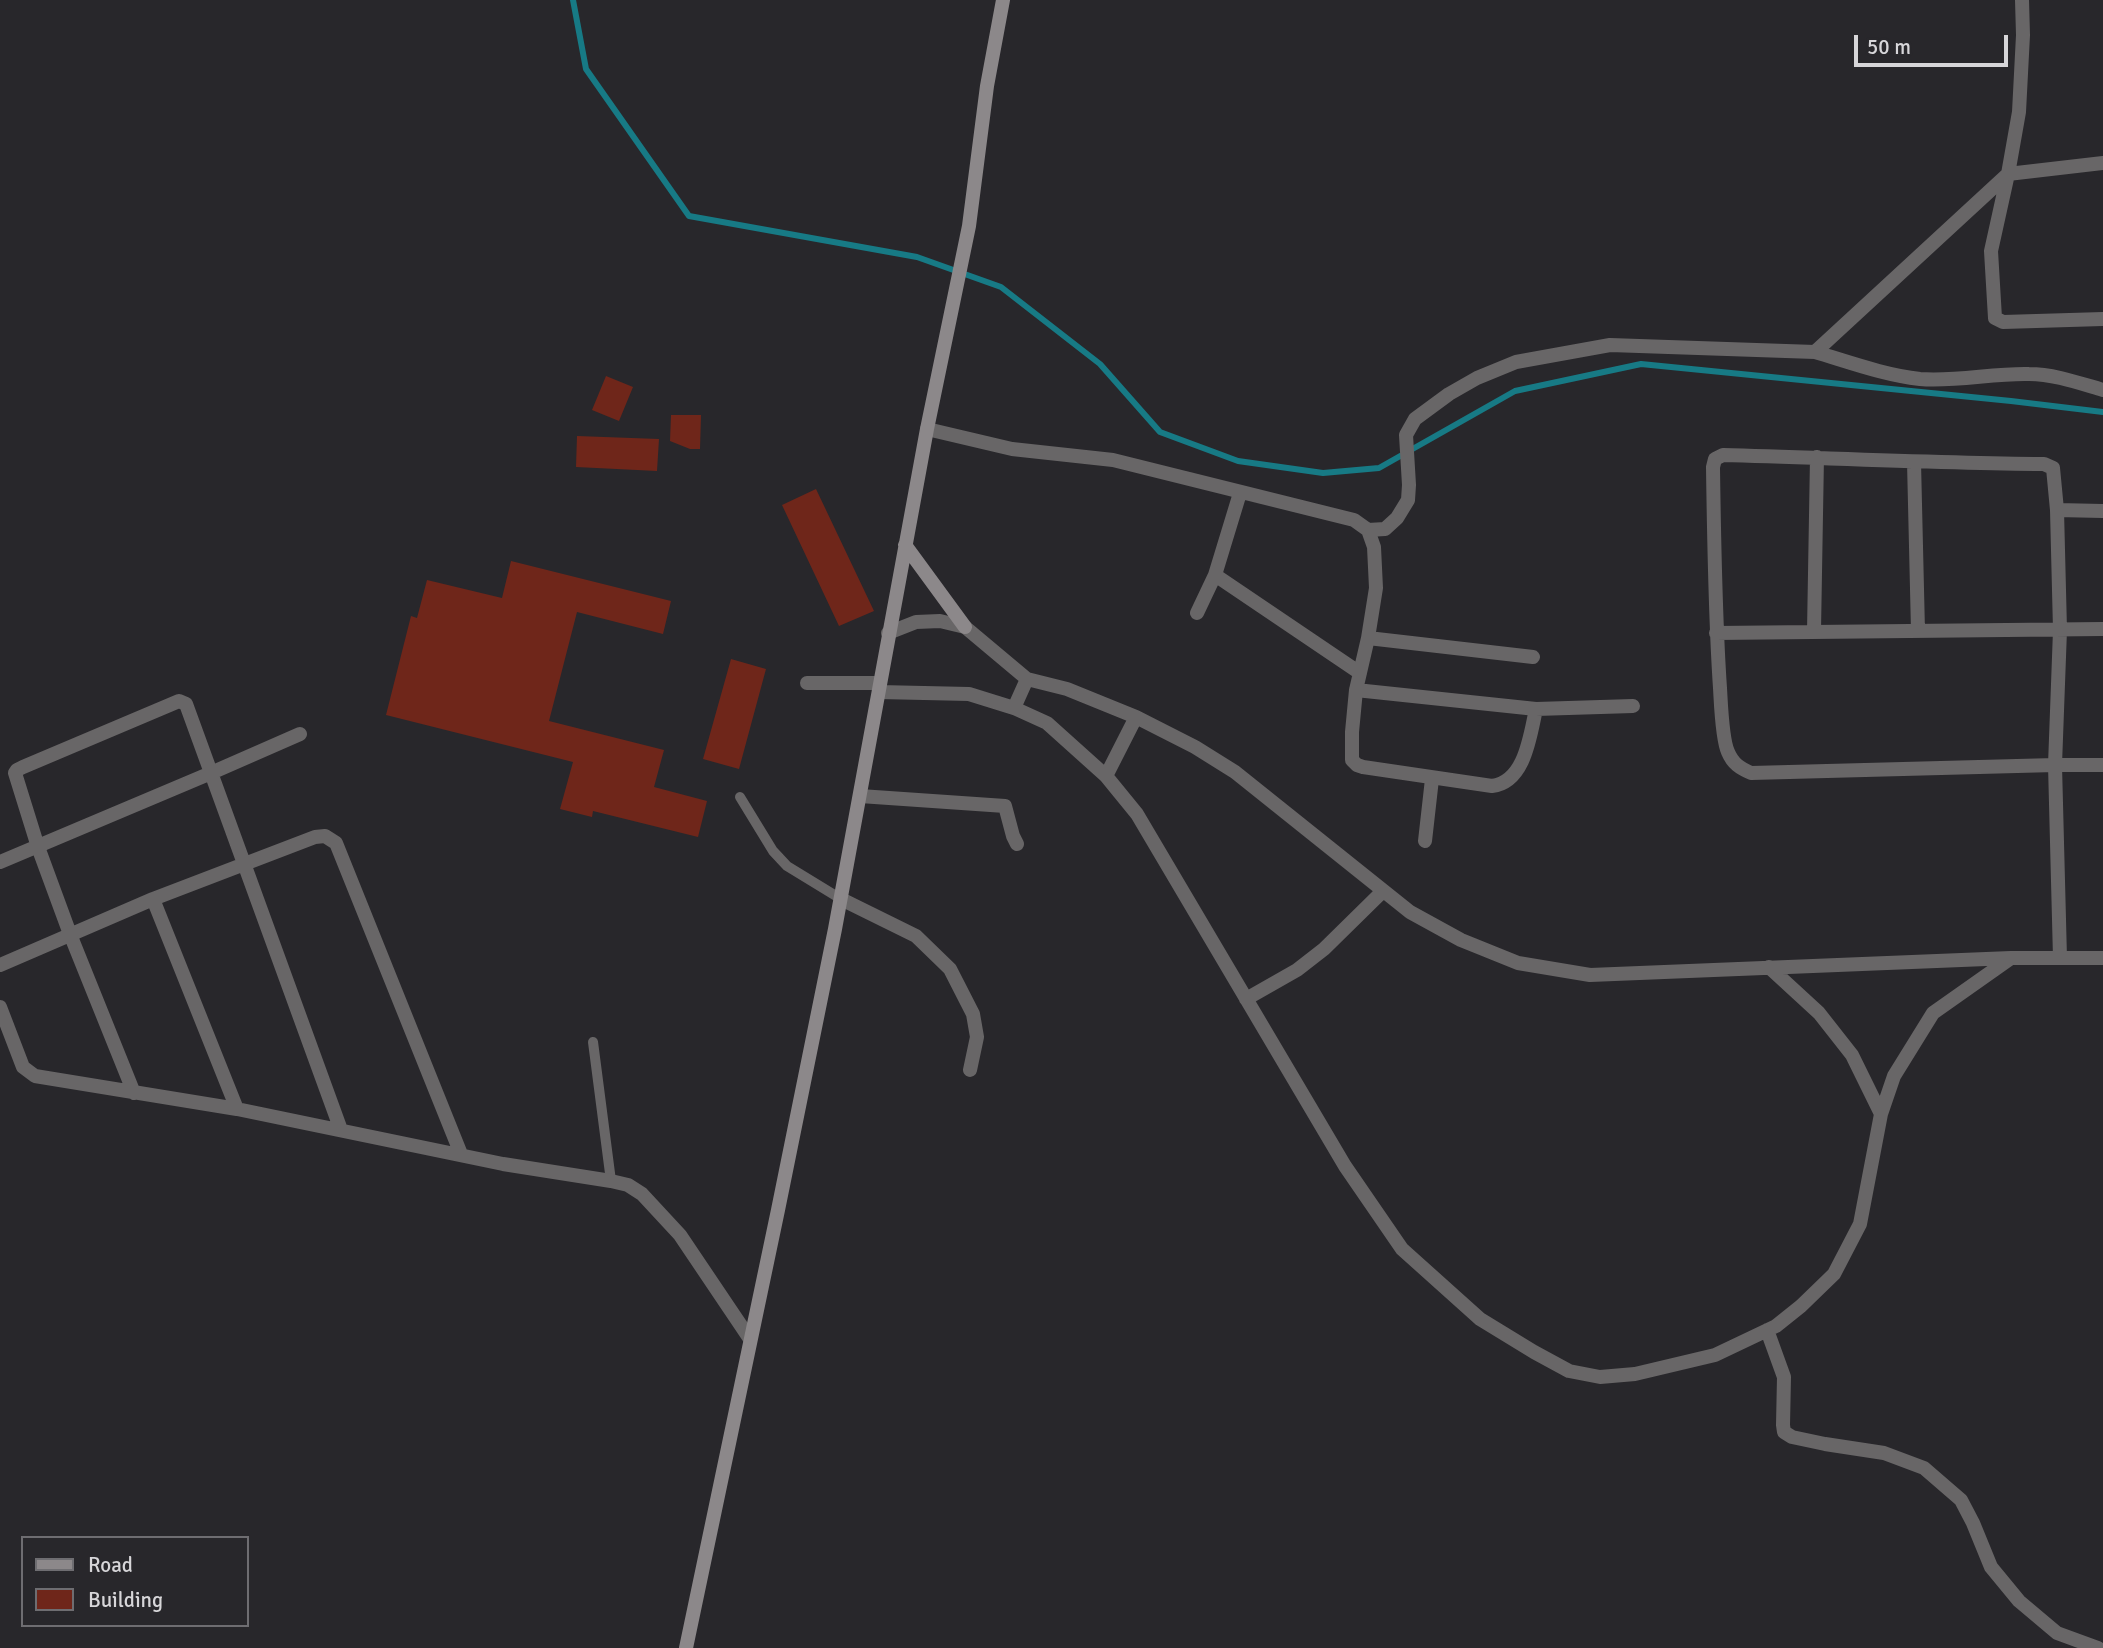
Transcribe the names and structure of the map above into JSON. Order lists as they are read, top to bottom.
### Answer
{
  "legend": ["Road", "Building"],
  "scale_bar": "50 m"
}
